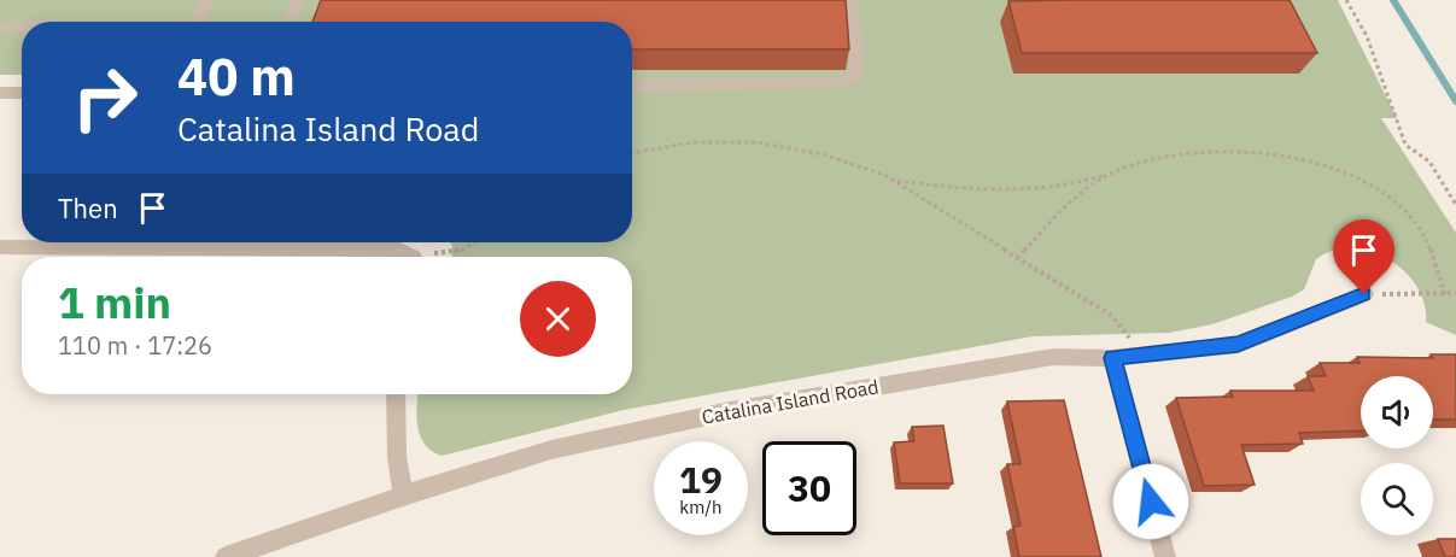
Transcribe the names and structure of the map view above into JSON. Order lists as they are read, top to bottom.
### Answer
{
  "streets": {
    "street": ["Catalina Island Road"]
  },
  "page": {
    "turn": ["40 m", "Catalina Island Road"],
    "then": "Then",
    "heading": ["1 min", "110 m · 17:26"],
    "speed": "19 km/h",
    "limit": "30"
  }
}
